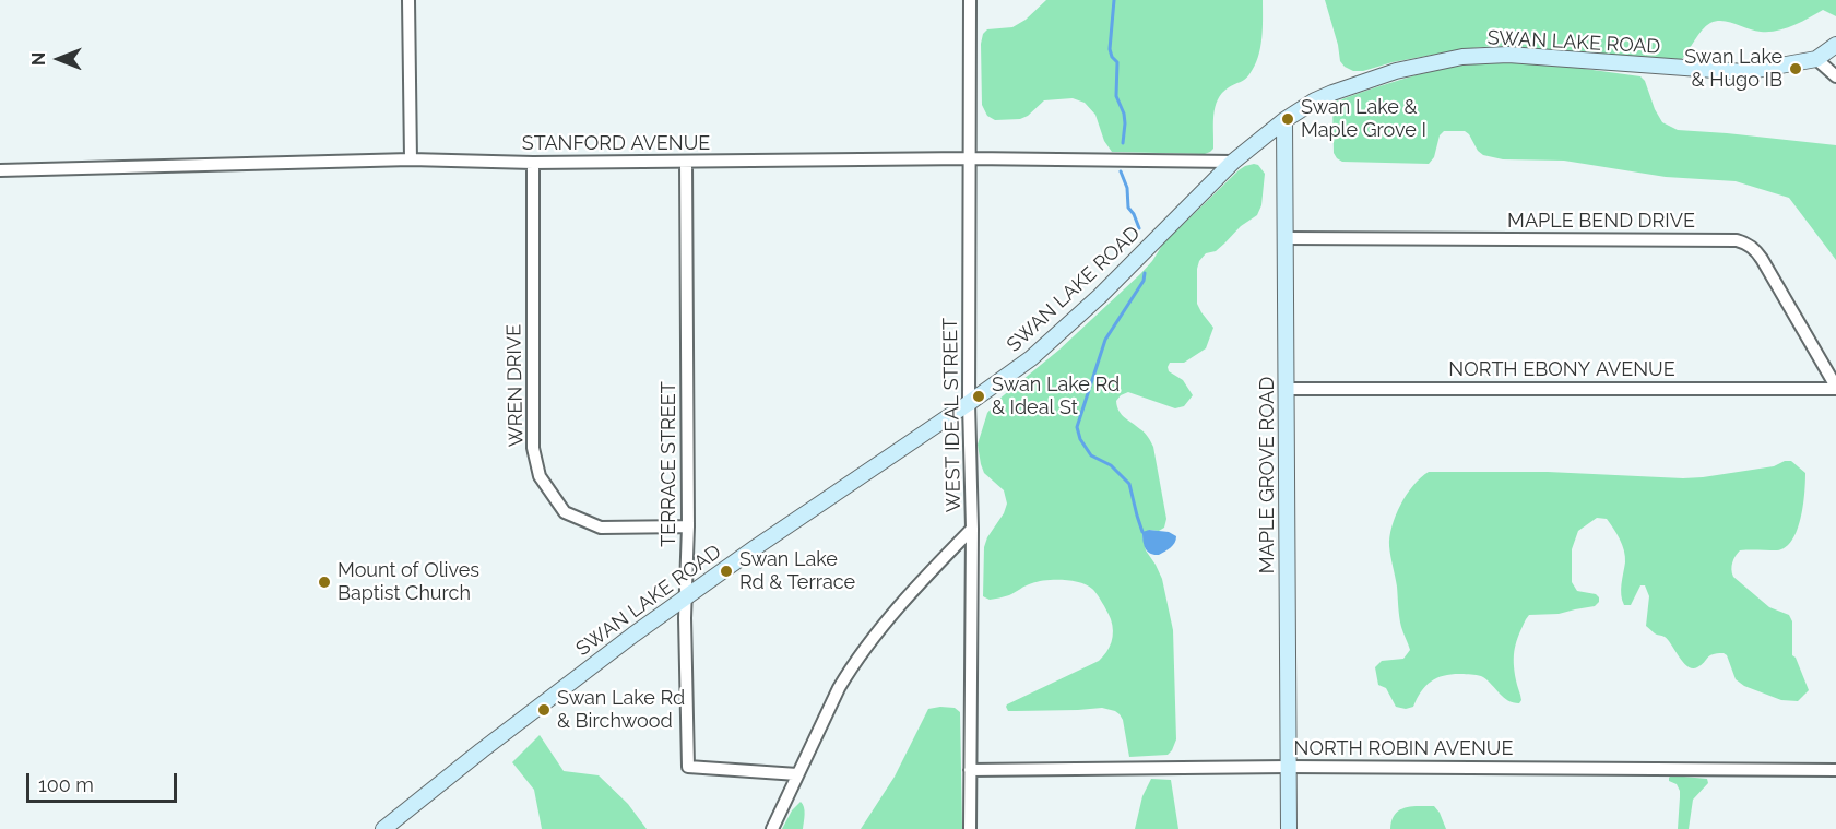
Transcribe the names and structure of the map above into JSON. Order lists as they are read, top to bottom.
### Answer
{
  "streets": {
    "street": [
      "SWAN LAKE ROAD",
      "STANFORD AVENUE",
      "MAPLE BEND DRIVE",
      "NORTH EBONY AVENUE",
      "WREN DRIVE",
      "WEST IDEAL STREET",
      "TERRACE STREET",
      "MAPLE GROVE ROAD",
      "NORTH ROBIN AVENUE"
    ]
  },
  "crossings": [
    ["SWAN LAKE ROAD", "STANFORD AVENUE"],
    ["SWAN LAKE ROAD", "WEST IDEAL STREET"],
    ["SWAN LAKE ROAD", "TERRACE STREET"],
    ["SWAN LAKE ROAD", "MAPLE GROVE ROAD"],
    ["STANFORD AVENUE", "WREN DRIVE"],
    ["STANFORD AVENUE", "WEST IDEAL STREET"],
    ["STANFORD AVENUE", "TERRACE STREET"],
    ["MAPLE BEND DRIVE", "NORTH EBONY AVENUE"],
    ["MAPLE BEND DRIVE", "MAPLE GROVE ROAD"],
    ["NORTH EBONY AVENUE", "MAPLE GROVE ROAD"],
    ["WREN DRIVE", "TERRACE STREET"],
    ["WEST IDEAL STREET", "NORTH ROBIN AVENUE"],
    ["MAPLE GROVE ROAD", "NORTH ROBIN AVENUE"]
  ],
  "places": [
    "Swan Lake & Hugo IB",
    "Swan Lake & Maple Grove I",
    "Swan Lake Rd & Ideal St",
    "Swan Lake Rd & Terrace",
    "Mount of Olives Baptist Church",
    "Swan Lake Rd & Birchwood"
  ],
  "scale_bar": "100 m",
  "north": "left"
}
